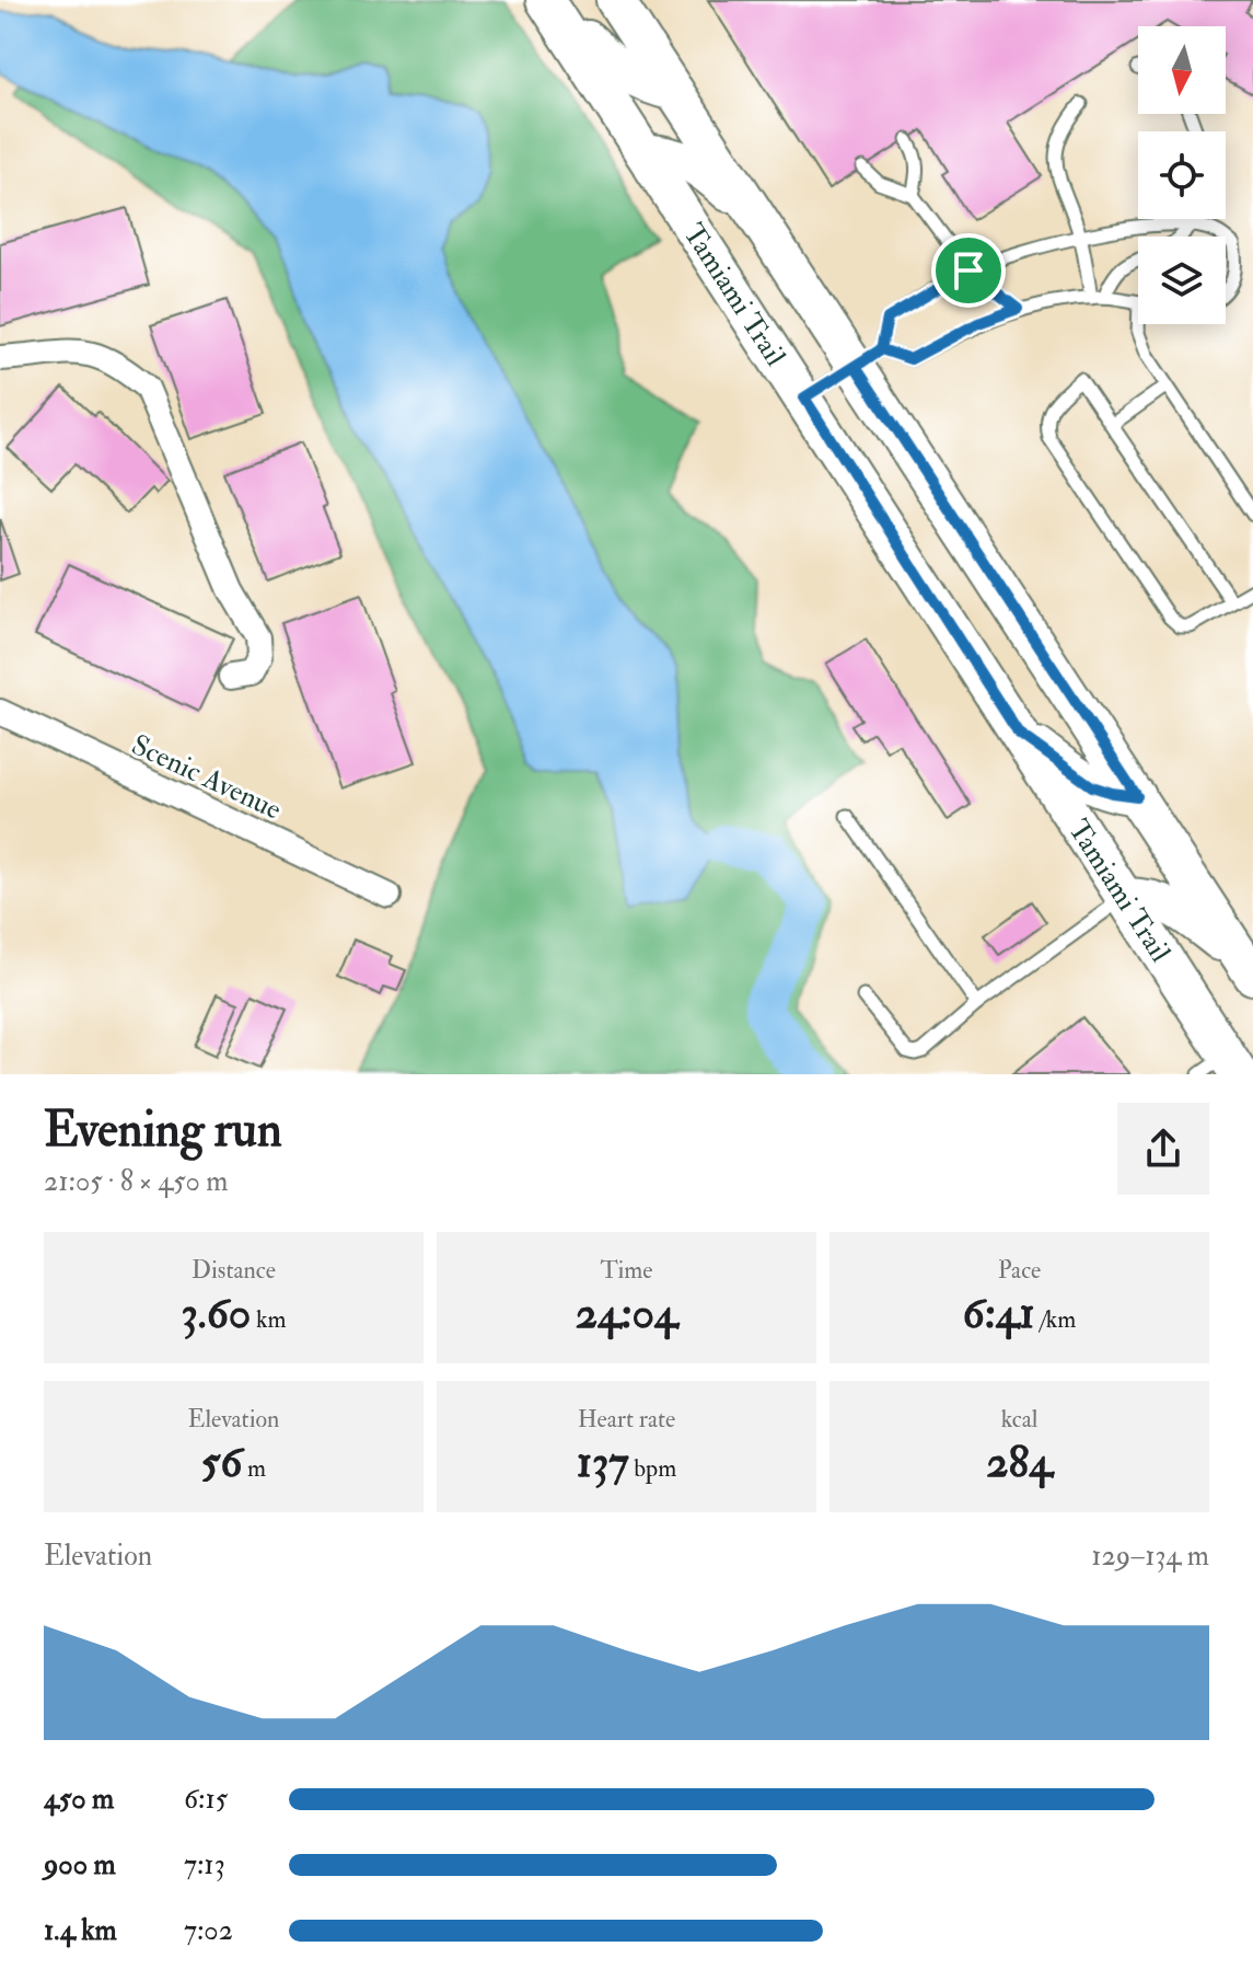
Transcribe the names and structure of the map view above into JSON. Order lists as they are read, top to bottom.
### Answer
{
  "streets": {
    "main road": ["Tamiami Trail"],
    "street": ["Scenic Avenue"]
  },
  "north": "bottom",
  "page": {
    "heading": ["Evening run", "21:05 · 8 × 450 m"],
    "stats": [
      ["Distance", "3.60 km"],
      ["Time", "24:04"],
      ["Pace", "6:41 /km"],
      ["Elevation", "56 m"],
      ["Heart rate", "137 bpm"],
      ["kcal", "284"]
    ],
    "chart": ["Elevation", "129–134 m"],
    "list": [
      {
        "name": "450 m",
        "note": "6:15"
      },
      {
        "name": "900 m",
        "note": "7:13"
      },
      {
        "name": "1.4 km",
        "note": "7:02"
      }
    ]
  }
}
